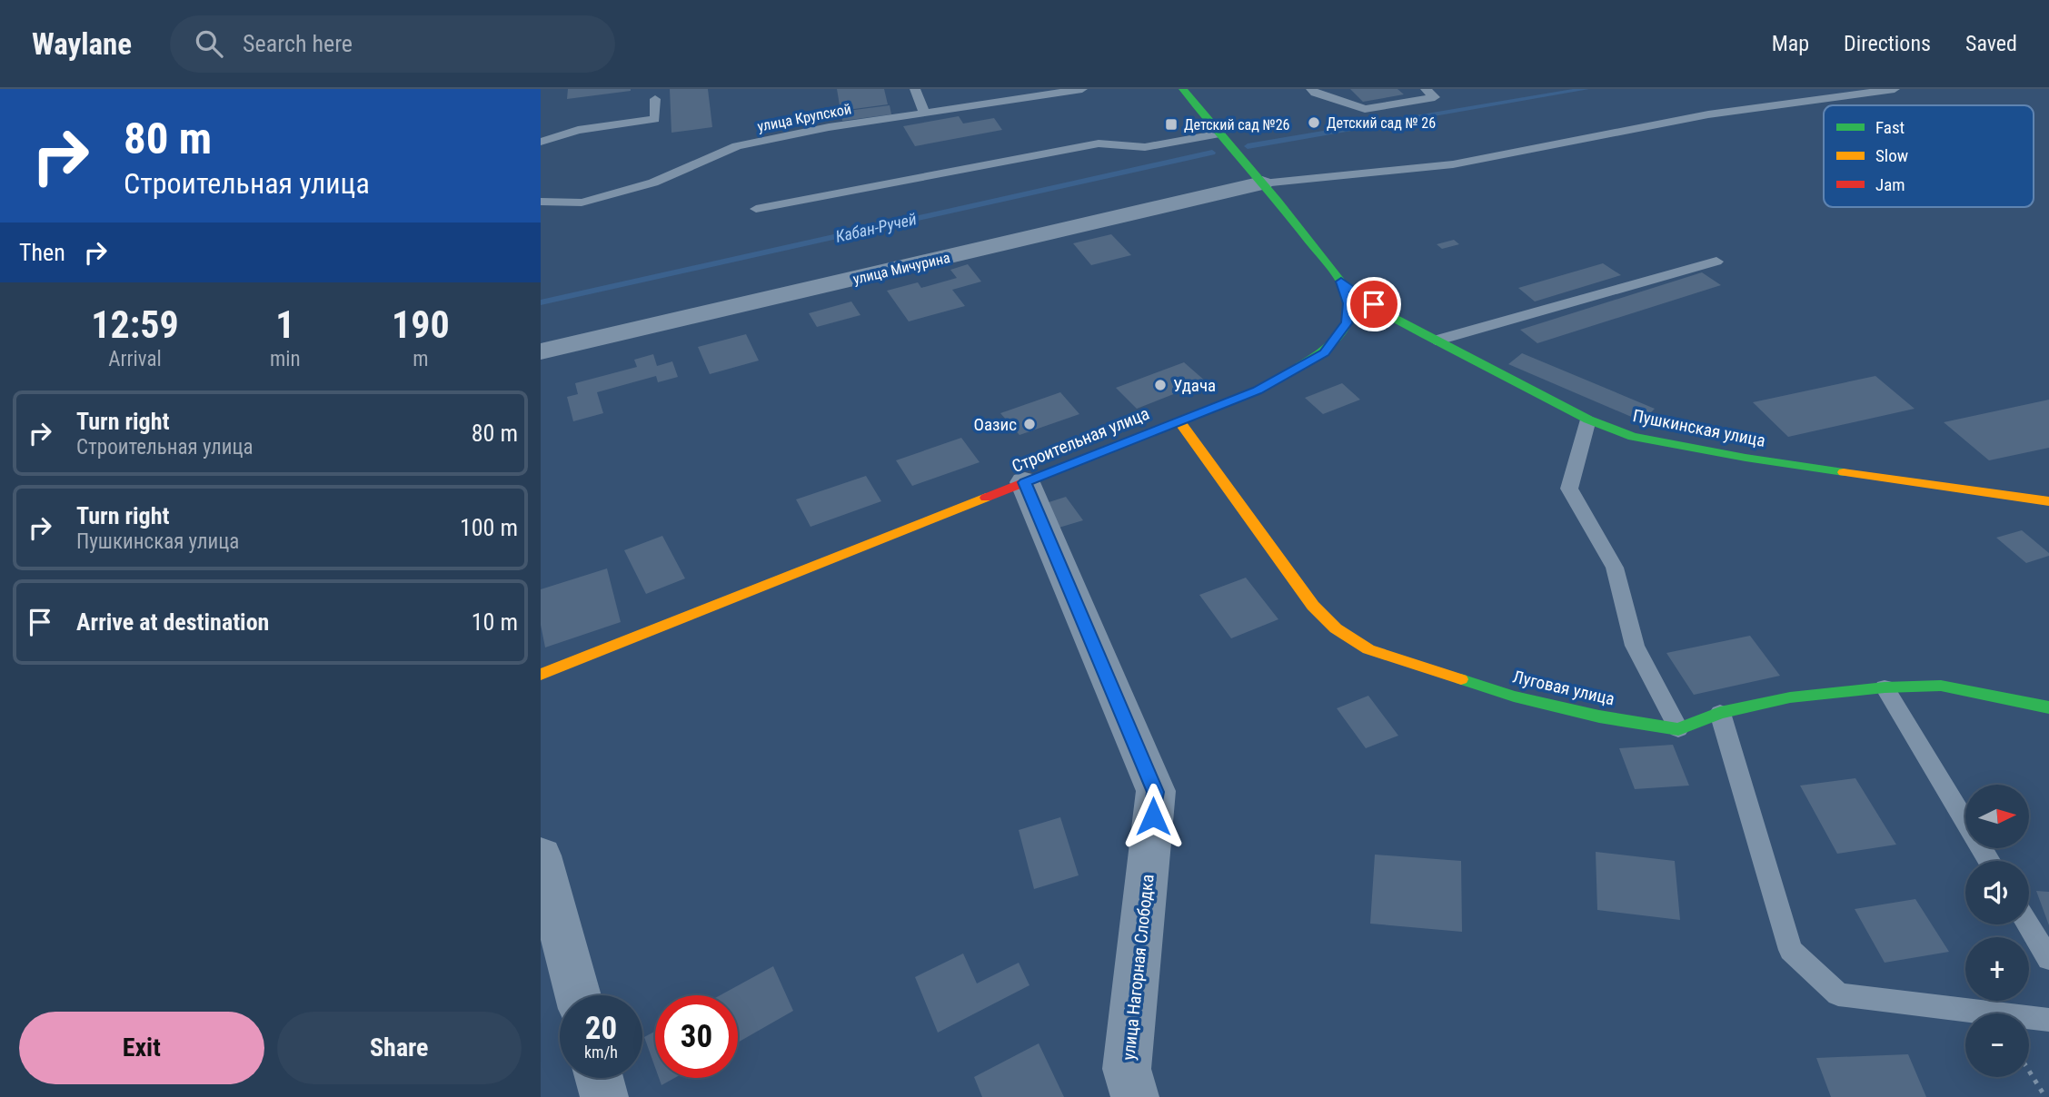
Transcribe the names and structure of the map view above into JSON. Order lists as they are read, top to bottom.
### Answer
{
  "streets": {
    "street": [
      "улица Мичурина",
      "Пушкинская улица",
      "Строительная улица",
      "Луговая улица",
      "улица Нагорная Слободка"
    ],
    "lane": ["улица Крупской"]
  },
  "crossings": [
    ["улица Мичурина", "Строительная улица"],
    ["Пушкинская улица", "Строительная улица"],
    ["Строительная улица", "Луговая улица"],
    ["Строительная улица", "улица Нагорная Слободка"]
  ],
  "water": ["Кабан-Ручей"],
  "places": {
    "other": ["Детский сад № 26", "Удача", "Оазис"],
    "transit": ["Детский сад №26"]
  },
  "legend": ["Fast", "Slow", "Jam"],
  "north": "right",
  "page": {
    "header": "Waylane",
    "search": "Search here",
    "nav": ["Map", "Directions", "Saved"],
    "turn": ["80 m", "Строительная улица"],
    "then": "Then",
    "eta": [
      "12:59",
      "Arrival",
      "1",
      "min",
      "190",
      "m"
    ],
    "list": [
      {
        "name": "Turn right",
        "note": "Строительная улица",
        "value": "80 m"
      },
      {
        "name": "Turn right",
        "note": "Пушкинская улица",
        "value": "100 m"
      },
      {
        "name": "Arrive at destination",
        "value": "10 m"
      }
    ],
    "map_buttons": ["+", "−"],
    "speed": "20 km/h",
    "limit": "30",
    "buttons": ["Exit", "Share"]
  }
}
